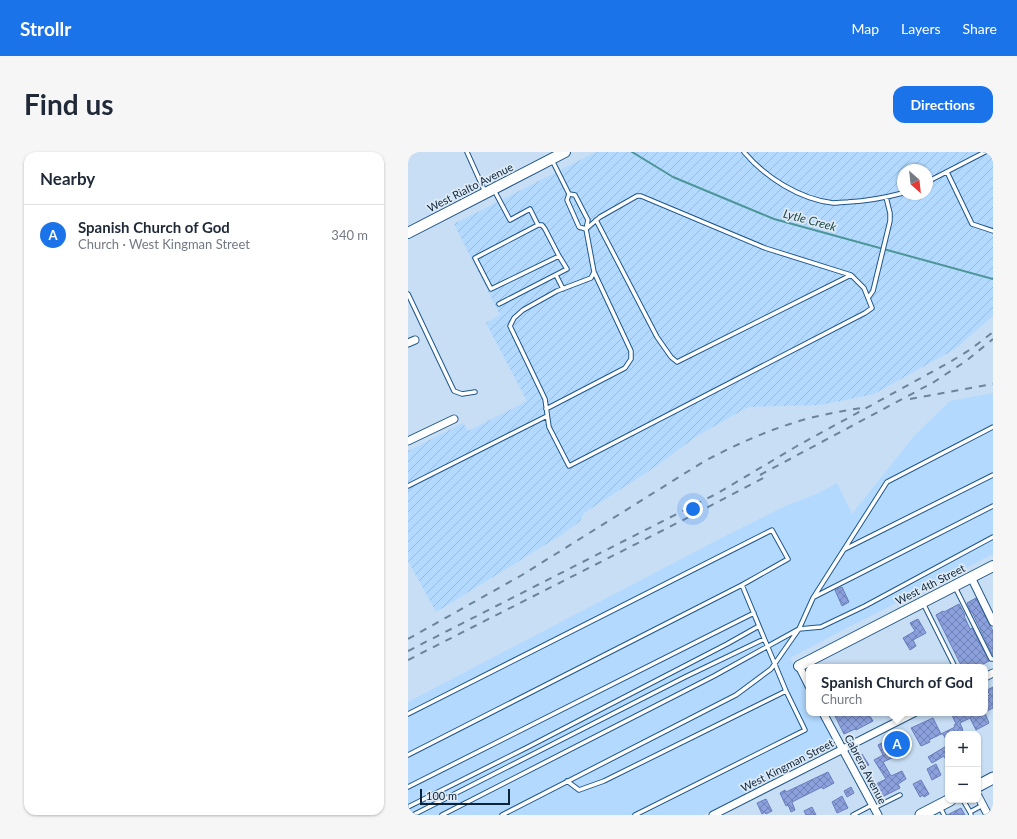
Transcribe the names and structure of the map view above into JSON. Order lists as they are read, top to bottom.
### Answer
{
  "streets": {
    "street": [
      "West Rialto Avenue",
      "West 4th Street",
      "West Kingman Street",
      "Cabrera Avenue"
    ]
  },
  "crossings": [
    ["West Kingman Street", "Cabrera Avenue"]
  ],
  "water": ["Lytle Creek"],
  "scale_bar": "100 m",
  "north": "bottom right",
  "page": {
    "header": "Strollr",
    "nav": ["Map", "Layers", "Share"],
    "buttons": "Directions",
    "title": "Find us",
    "heading": "Nearby",
    "list": [
      {
        "mark": "A",
        "name": "Spanish Church of God",
        "note": "Church · West Kingman Street",
        "value": "340 m"
      }
    ],
    "popup": ["Spanish Church of God", "Church"],
    "pins": "A",
    "map_buttons": ["+", "−"],
    "scale": "100 m"
  }
}
